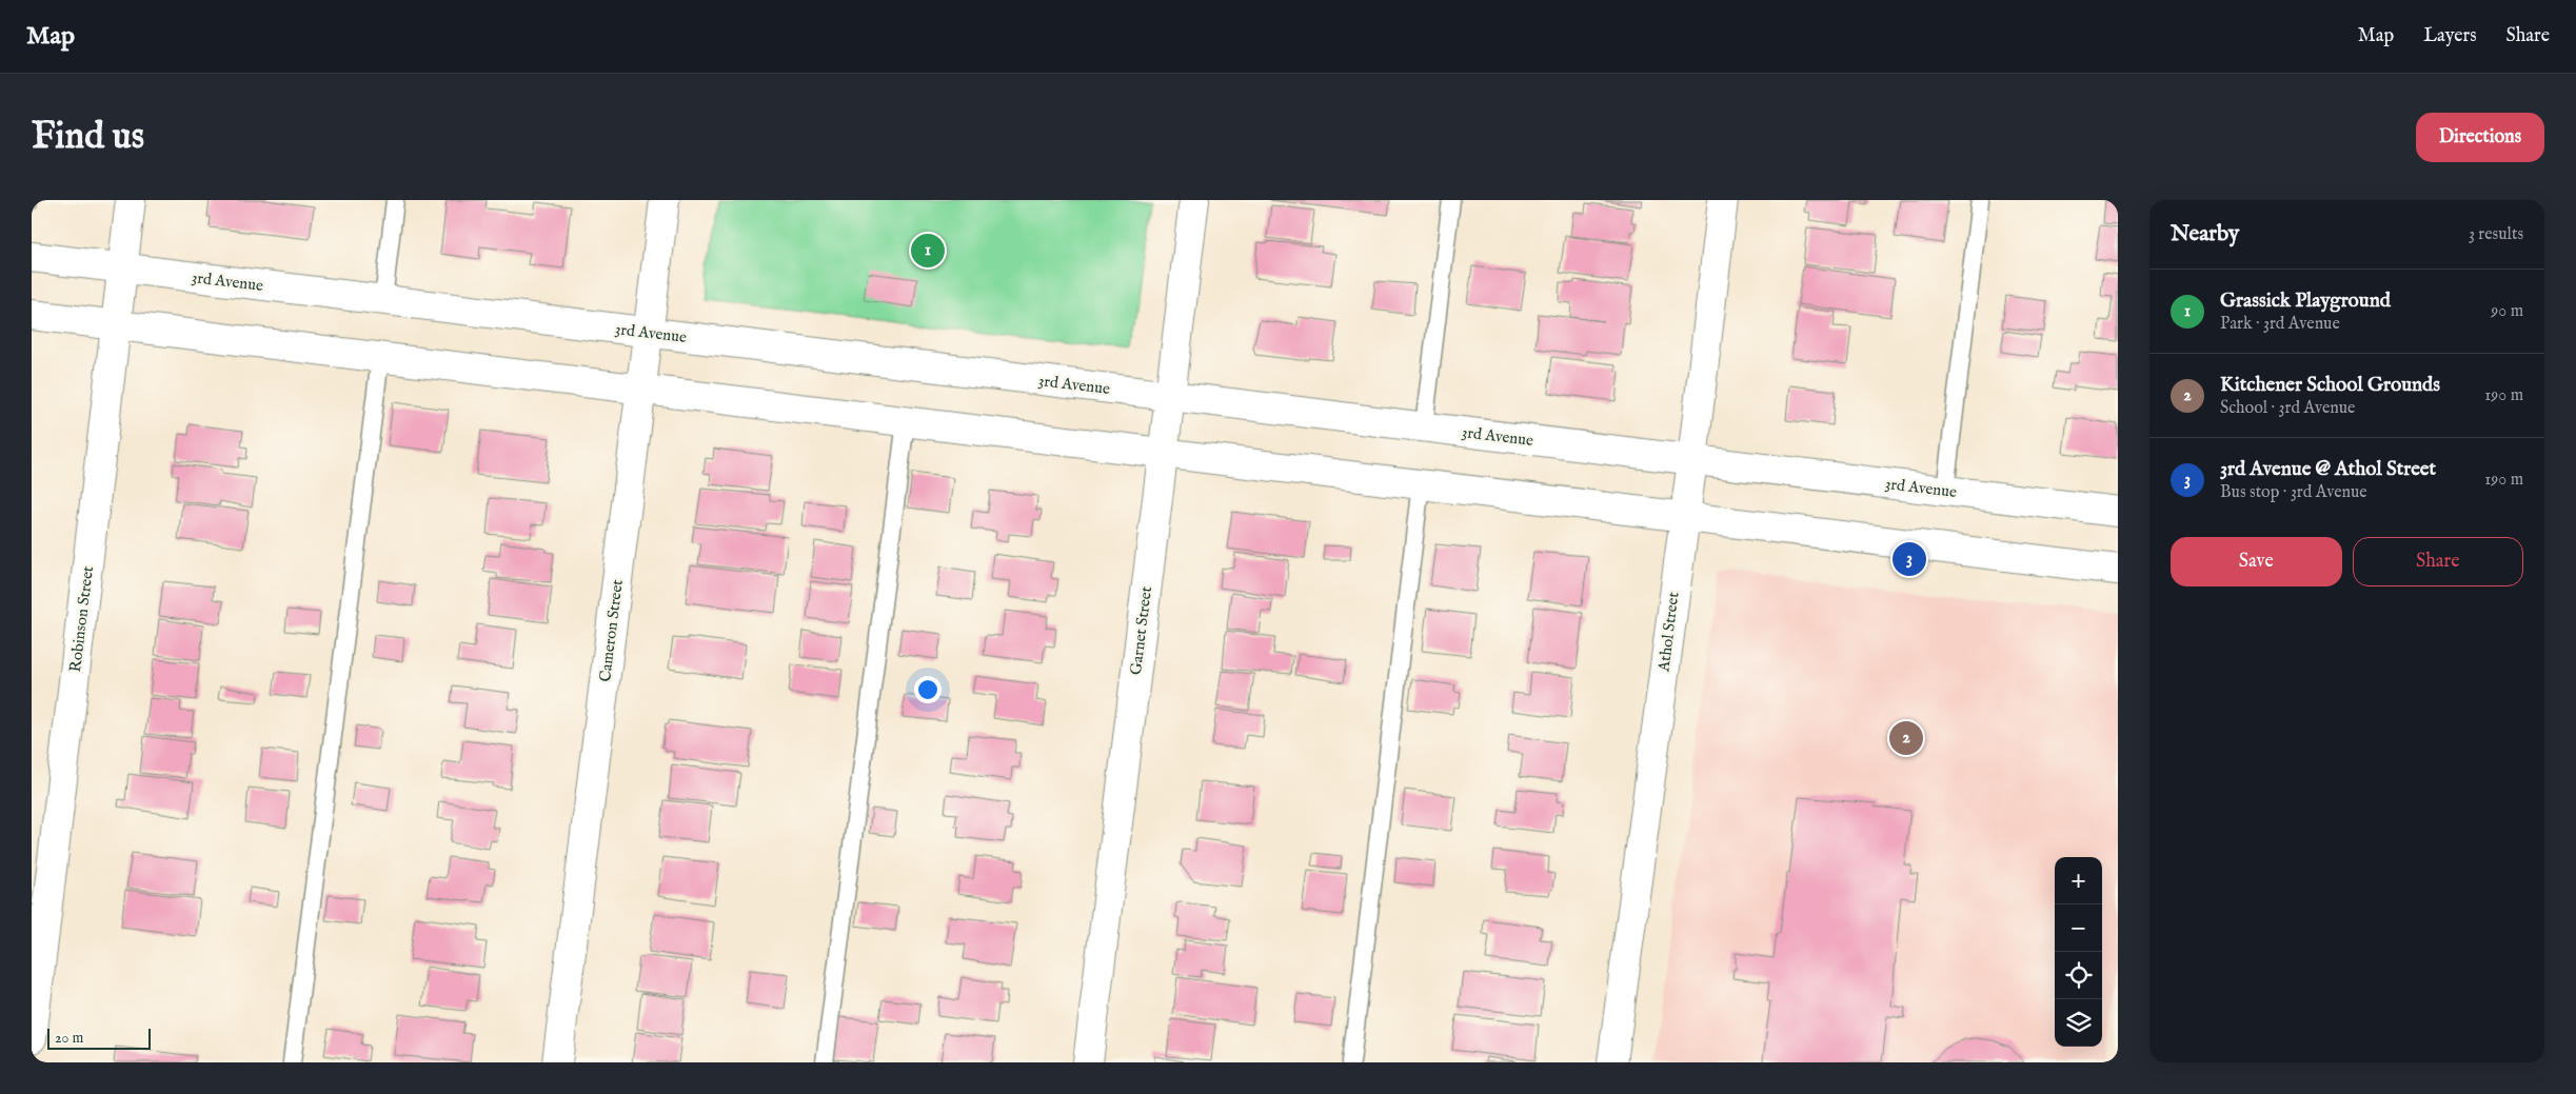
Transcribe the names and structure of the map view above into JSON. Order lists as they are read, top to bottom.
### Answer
{
  "streets": {
    "street": [
      "3rd Avenue",
      "Robinson Street",
      "Cameron Street",
      "Garnet Street",
      "Athol Street"
    ]
  },
  "crossings": [
    ["3rd Avenue", "Robinson Street"],
    ["3rd Avenue", "Cameron Street"],
    ["3rd Avenue", "Garnet Street"],
    ["3rd Avenue", "Athol Street"]
  ],
  "scale_bar": "20 m",
  "page": {
    "header": "Map",
    "nav": ["Map", "Layers", "Share"],
    "buttons": [
      "Directions",
      ["Save", "Share"]
    ],
    "title": "Find us",
    "heading": ["Nearby", "3 results"],
    "pins": ["1", "3", "2"],
    "list": [
      {
        "mark": "1",
        "name": "Grassick Playground",
        "note": "Park · 3rd Avenue",
        "value": "90 m"
      },
      {
        "mark": "2",
        "name": "Kitchener School Grounds",
        "note": "School · 3rd Avenue",
        "value": "190 m"
      },
      {
        "mark": "3",
        "name": "3rd Avenue @ Athol Street",
        "note": "Bus stop · 3rd Avenue",
        "value": "190 m"
      }
    ],
    "map_buttons": ["+", "−"],
    "scale": "20 m"
  }
}
